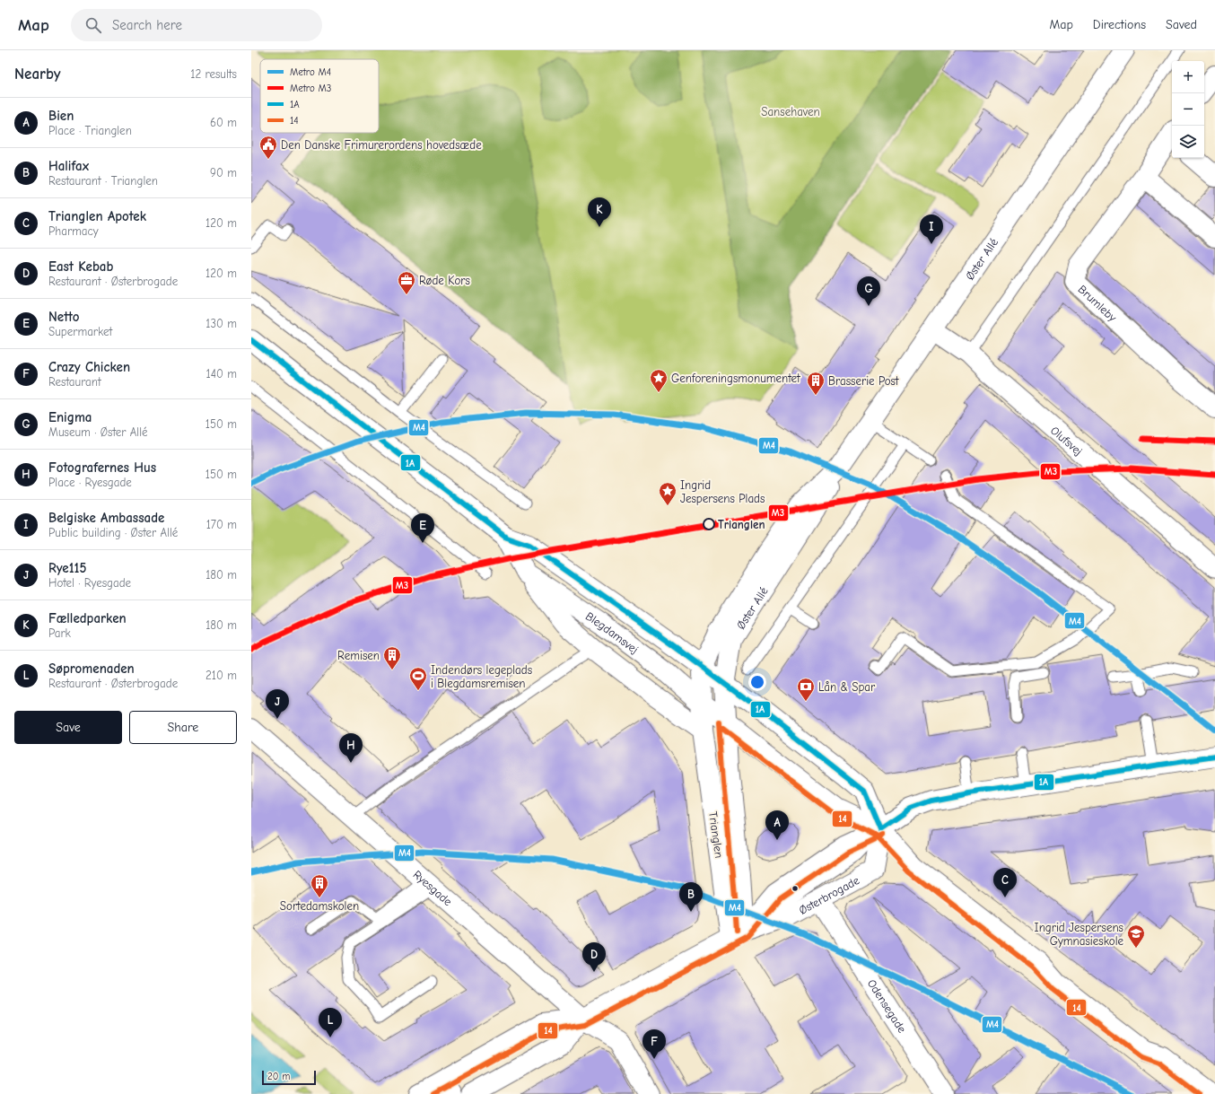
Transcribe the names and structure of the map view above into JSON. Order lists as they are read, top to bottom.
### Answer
{
  "streets": {
    "street": [
      "Øster Allé",
      "Brumleby",
      "Olufsvej",
      "Blegdamsvej",
      "Trianglen",
      "Ryesgade",
      "Østerbrogade",
      "Odensegade"
    ]
  },
  "crossings": [
    ["Øster Allé", "Olufsvej"],
    ["Øster Allé", "Blegdamsvej"],
    ["Øster Allé", "Trianglen"],
    ["Trianglen", "Østerbrogade"],
    ["Ryesgade", "Østerbrogade"],
    ["Østerbrogade", "Odensegade"]
  ],
  "parks": ["Sansehaven"],
  "places": {
    "public building": ["Den Danske Frimurerordens hovedsæde"],
    "office": ["Røde Kors"],
    "place": ["Genforeningsmonumentet", "Ingrid Jespersens Plads"],
    "building": ["Brasserie Post", "Remisen", "Sortedamskolen"],
    "other": ["Trianglen"],
    "sports": ["Indendørs legeplads i Blegdamsremisen"],
    "bank": ["Lån & Spar"],
    "school or university": ["Ingrid Jespersens Gymnasieskole"]
  },
  "lines": [
    "transit line 1A",
    "metro line M4",
    "metro line M3",
    "transit line 14"
  ],
  "legend": [
    "Metro M4",
    "Metro M3",
    "1A",
    "14"
  ],
  "scale_bar": "20 m",
  "page": {
    "header": "Map",
    "search": "Search here",
    "nav": ["Map", "Directions", "Saved"],
    "heading": ["Nearby", "12 results"],
    "map_buttons": ["+", "−"],
    "list": [
      {
        "mark": "A",
        "name": "Bien",
        "note": "Place · Trianglen",
        "value": "60 m"
      },
      {
        "mark": "B",
        "name": "Halifax",
        "note": "Restaurant · Trianglen",
        "value": "90 m"
      },
      {
        "mark": "C",
        "name": "Trianglen Apotek",
        "note": "Pharmacy",
        "value": "120 m"
      },
      {
        "mark": "D",
        "name": "East Kebab",
        "note": "Restaurant · Østerbrogade",
        "value": "120 m"
      },
      {
        "mark": "E",
        "name": "Netto",
        "note": "Supermarket",
        "value": "130 m"
      },
      {
        "mark": "F",
        "name": "Crazy Chicken",
        "note": "Restaurant",
        "value": "140 m"
      },
      {
        "mark": "G",
        "name": "Enigma",
        "note": "Museum · Øster Allé",
        "value": "150 m"
      },
      {
        "mark": "H",
        "name": "Fotografernes Hus",
        "note": "Place · Ryesgade",
        "value": "150 m"
      },
      {
        "mark": "I",
        "name": "Belgiske Ambassade",
        "note": "Public building · Øster Allé",
        "value": "170 m"
      },
      {
        "mark": "J",
        "name": "Rye115",
        "note": "Hotel · Ryesgade",
        "value": "180 m"
      },
      {
        "mark": "K",
        "name": "Fælledparken",
        "note": "Park",
        "value": "180 m"
      },
      {
        "mark": "L",
        "name": "Søpromenaden",
        "note": "Restaurant · Østerbrogade",
        "value": "210 m"
      }
    ],
    "pins": [
      "K",
      "I",
      "G",
      "E",
      "J",
      "H",
      "A",
      "C",
      "B",
      "D",
      "L",
      "F"
    ],
    "buttons": ["Save", "Share"],
    "scale": "20 m"
  }
}
